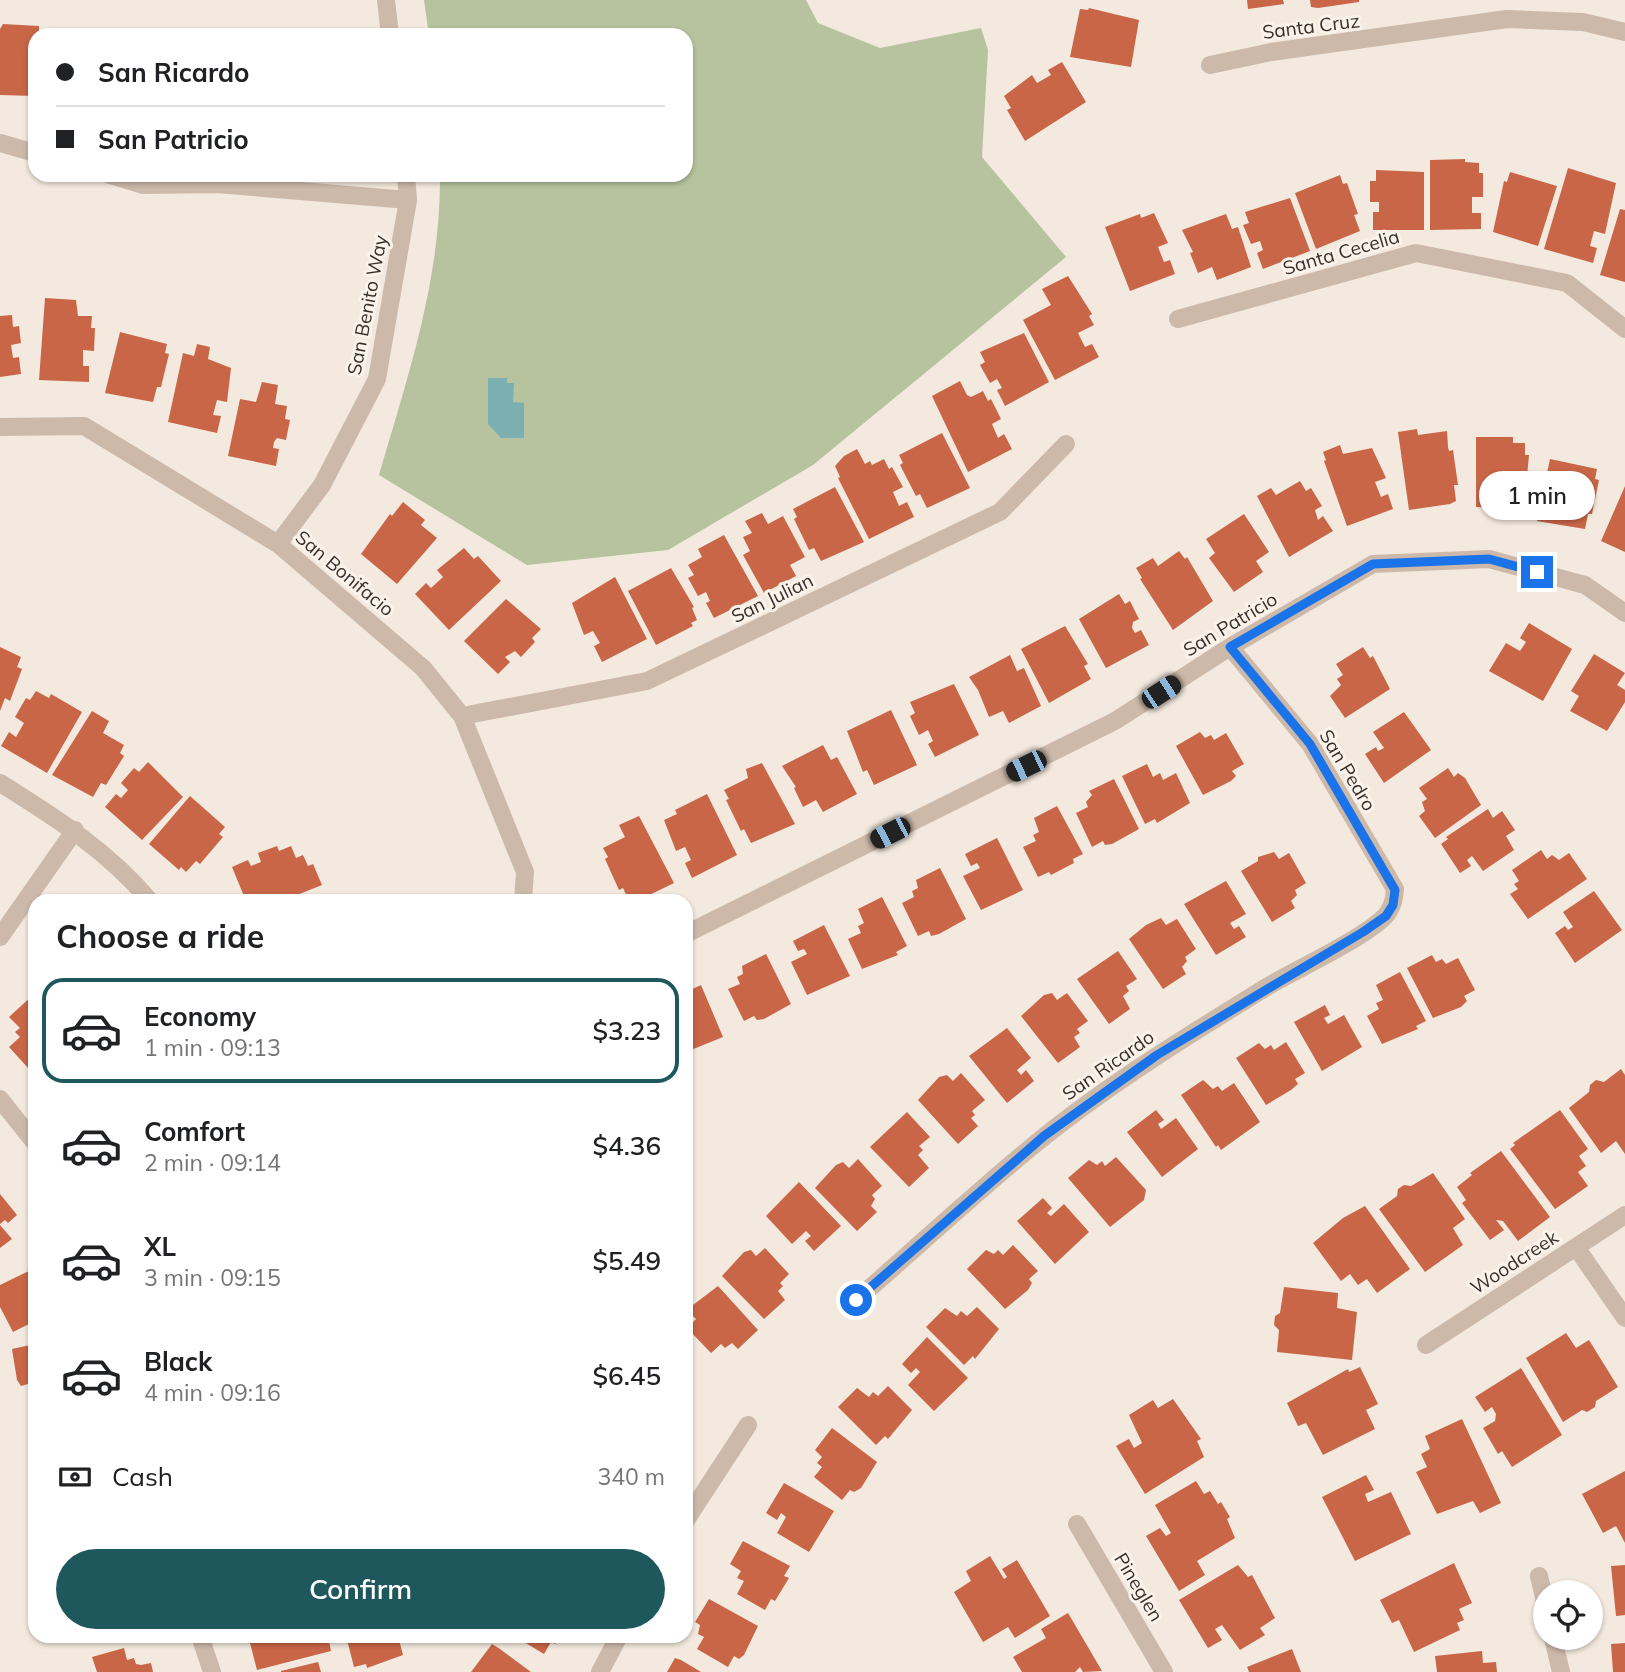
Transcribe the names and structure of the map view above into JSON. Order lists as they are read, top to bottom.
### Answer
{
  "streets": {
    "street": [
      "Santa Cruz",
      "Santa Cecelia",
      "San Benito Way",
      "San Bonifacio",
      "San Julian",
      "San Patricio",
      "San Pedro",
      "San Ricardo",
      "Woodcreek",
      "Pineglen"
    ]
  },
  "crossings": [
    ["San Benito Way", "San Bonifacio"],
    ["San Bonifacio", "San Julian"],
    ["San Patricio", "San Pedro"],
    ["San Pedro", "San Ricardo"]
  ],
  "page": {
    "banner": ["San Ricardo", "San Patricio"],
    "bubble": "1 min",
    "heading": "Choose a ride",
    "list": [
      {
        "name": "Economy",
        "note": "1 min · 09:13",
        "value": "$3.23"
      },
      {
        "name": "Comfort",
        "note": "2 min · 09:14",
        "value": "$4.36"
      },
      {
        "name": "XL",
        "note": "3 min · 09:15",
        "value": "$5.49"
      },
      {
        "name": "Black",
        "note": "4 min · 09:16",
        "value": "$6.45"
      }
    ],
    "pay": ["Cash", "340 m"],
    "buttons": "Confirm"
  }
}
